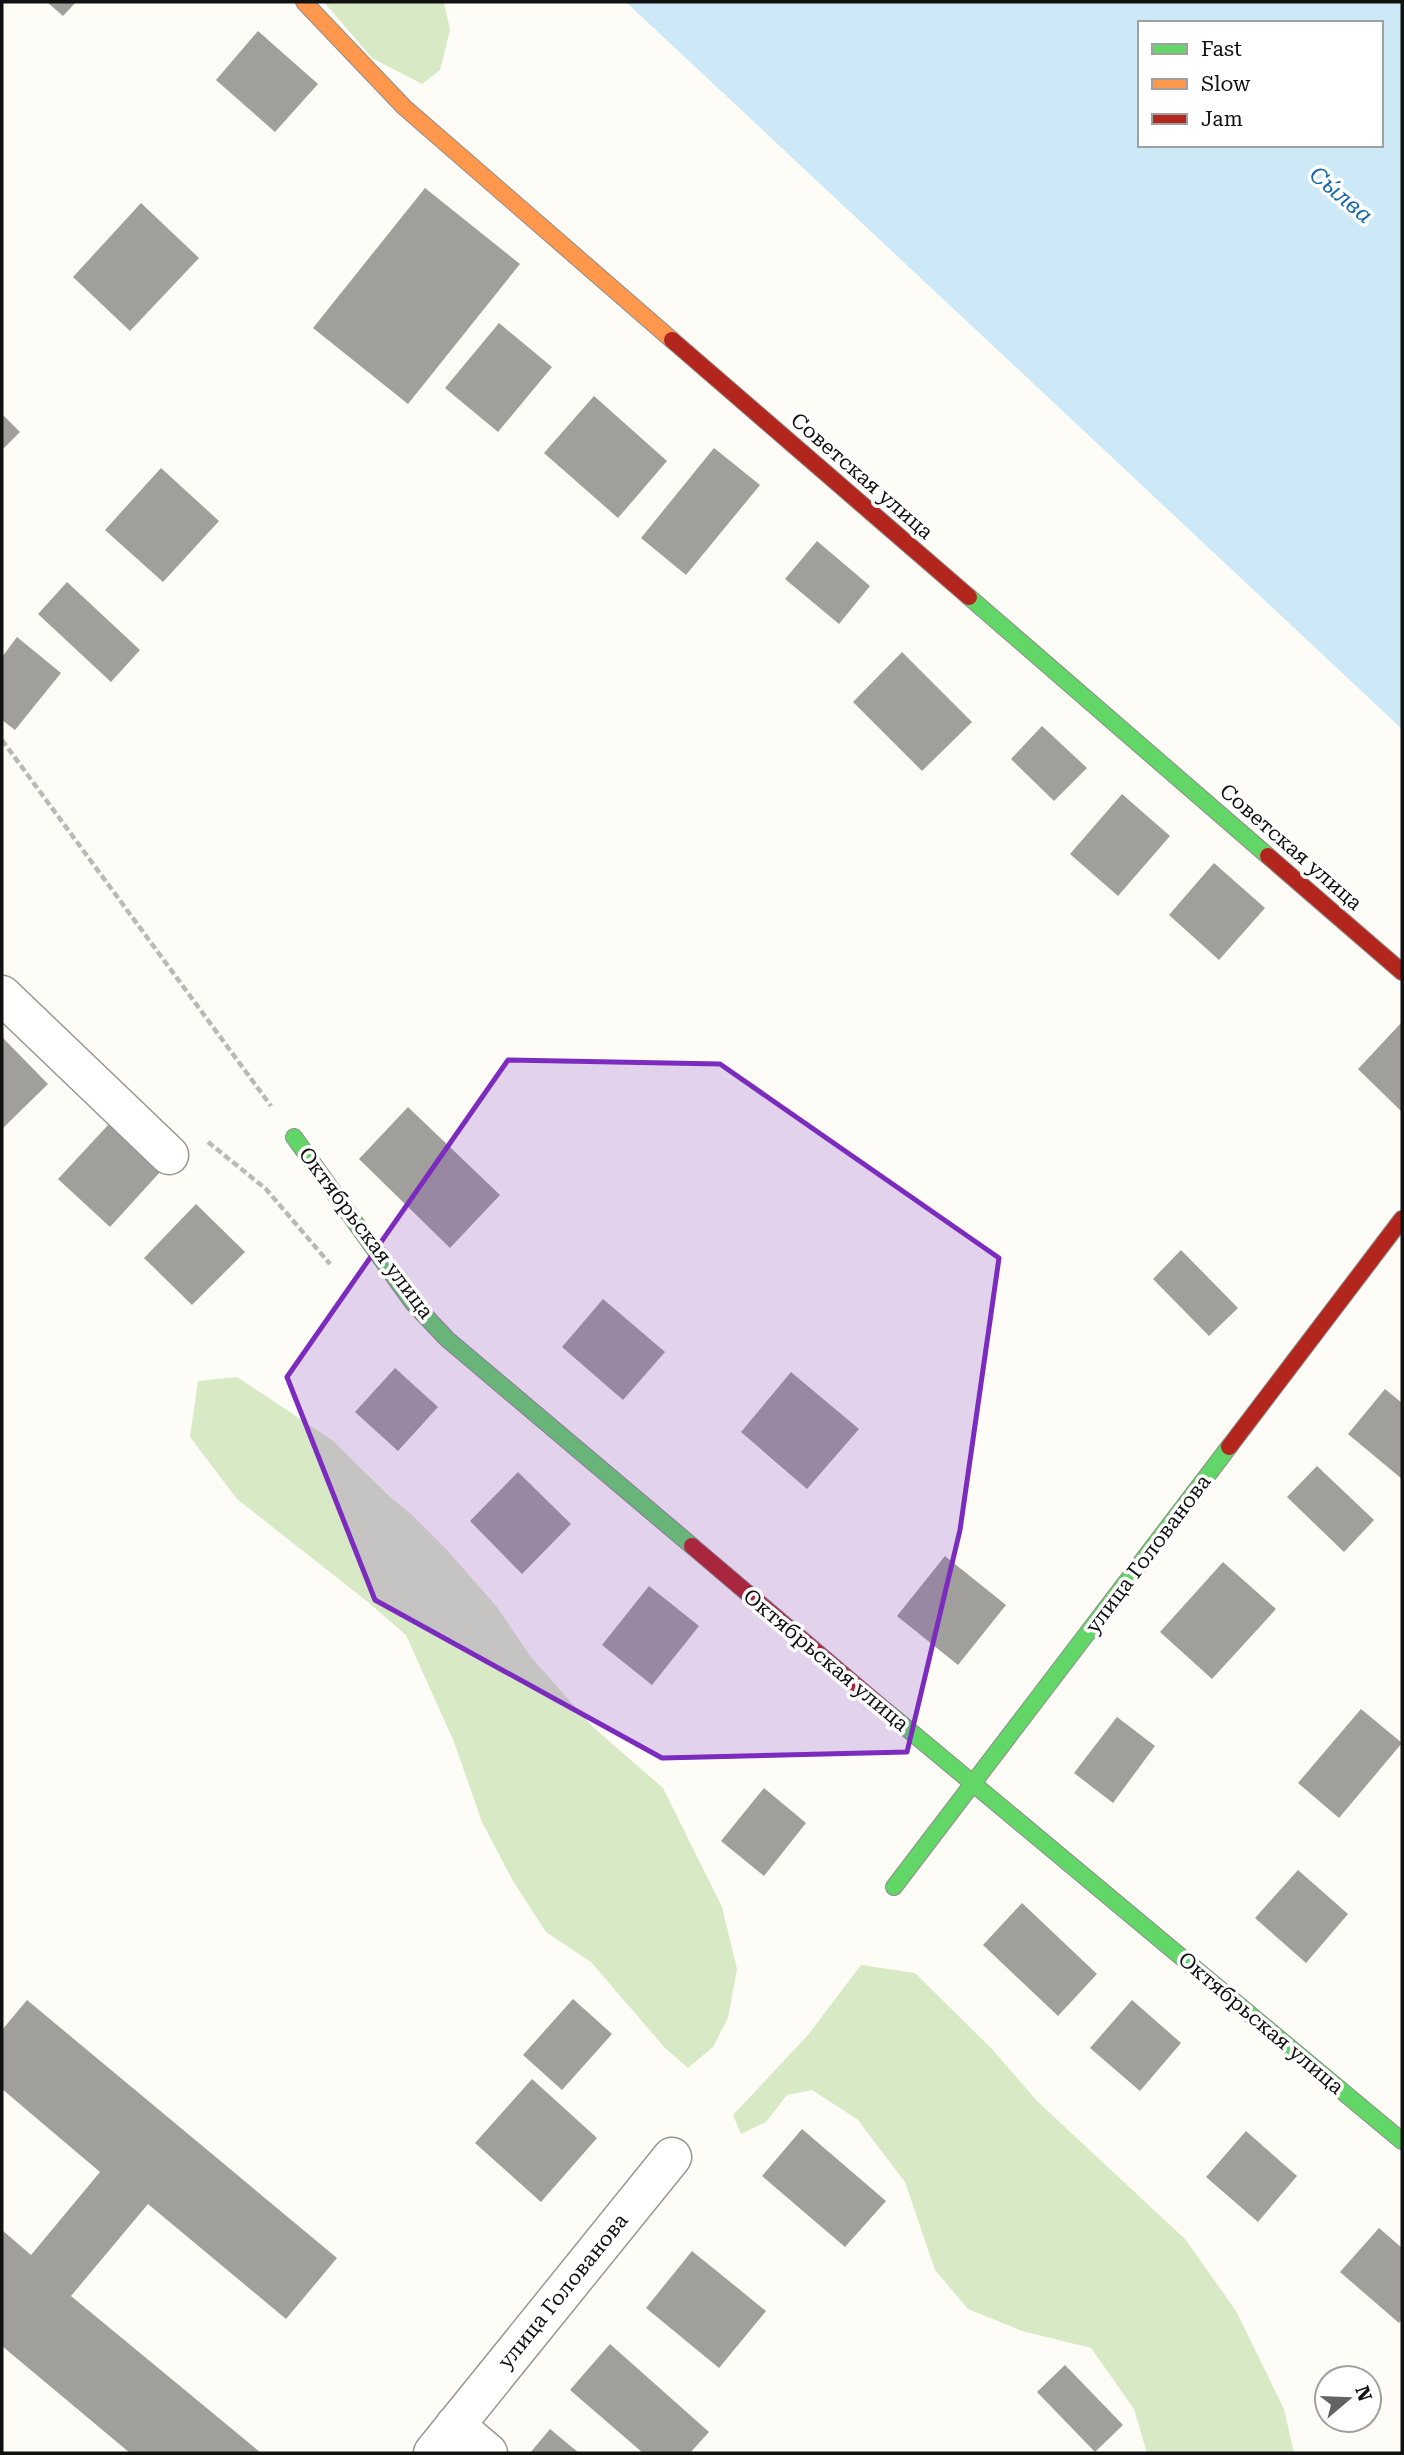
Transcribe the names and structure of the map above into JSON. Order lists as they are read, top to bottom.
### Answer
{
  "streets": {
    "street": ["Советская улица", "Октябрьская улица", "улица Голованова"]
  },
  "crossings": [
    ["Октябрьская улица", "улица Голованова"]
  ],
  "water": ["Сы́лва"],
  "legend": ["Fast", "Slow", "Jam"],
  "north": "right"
}
